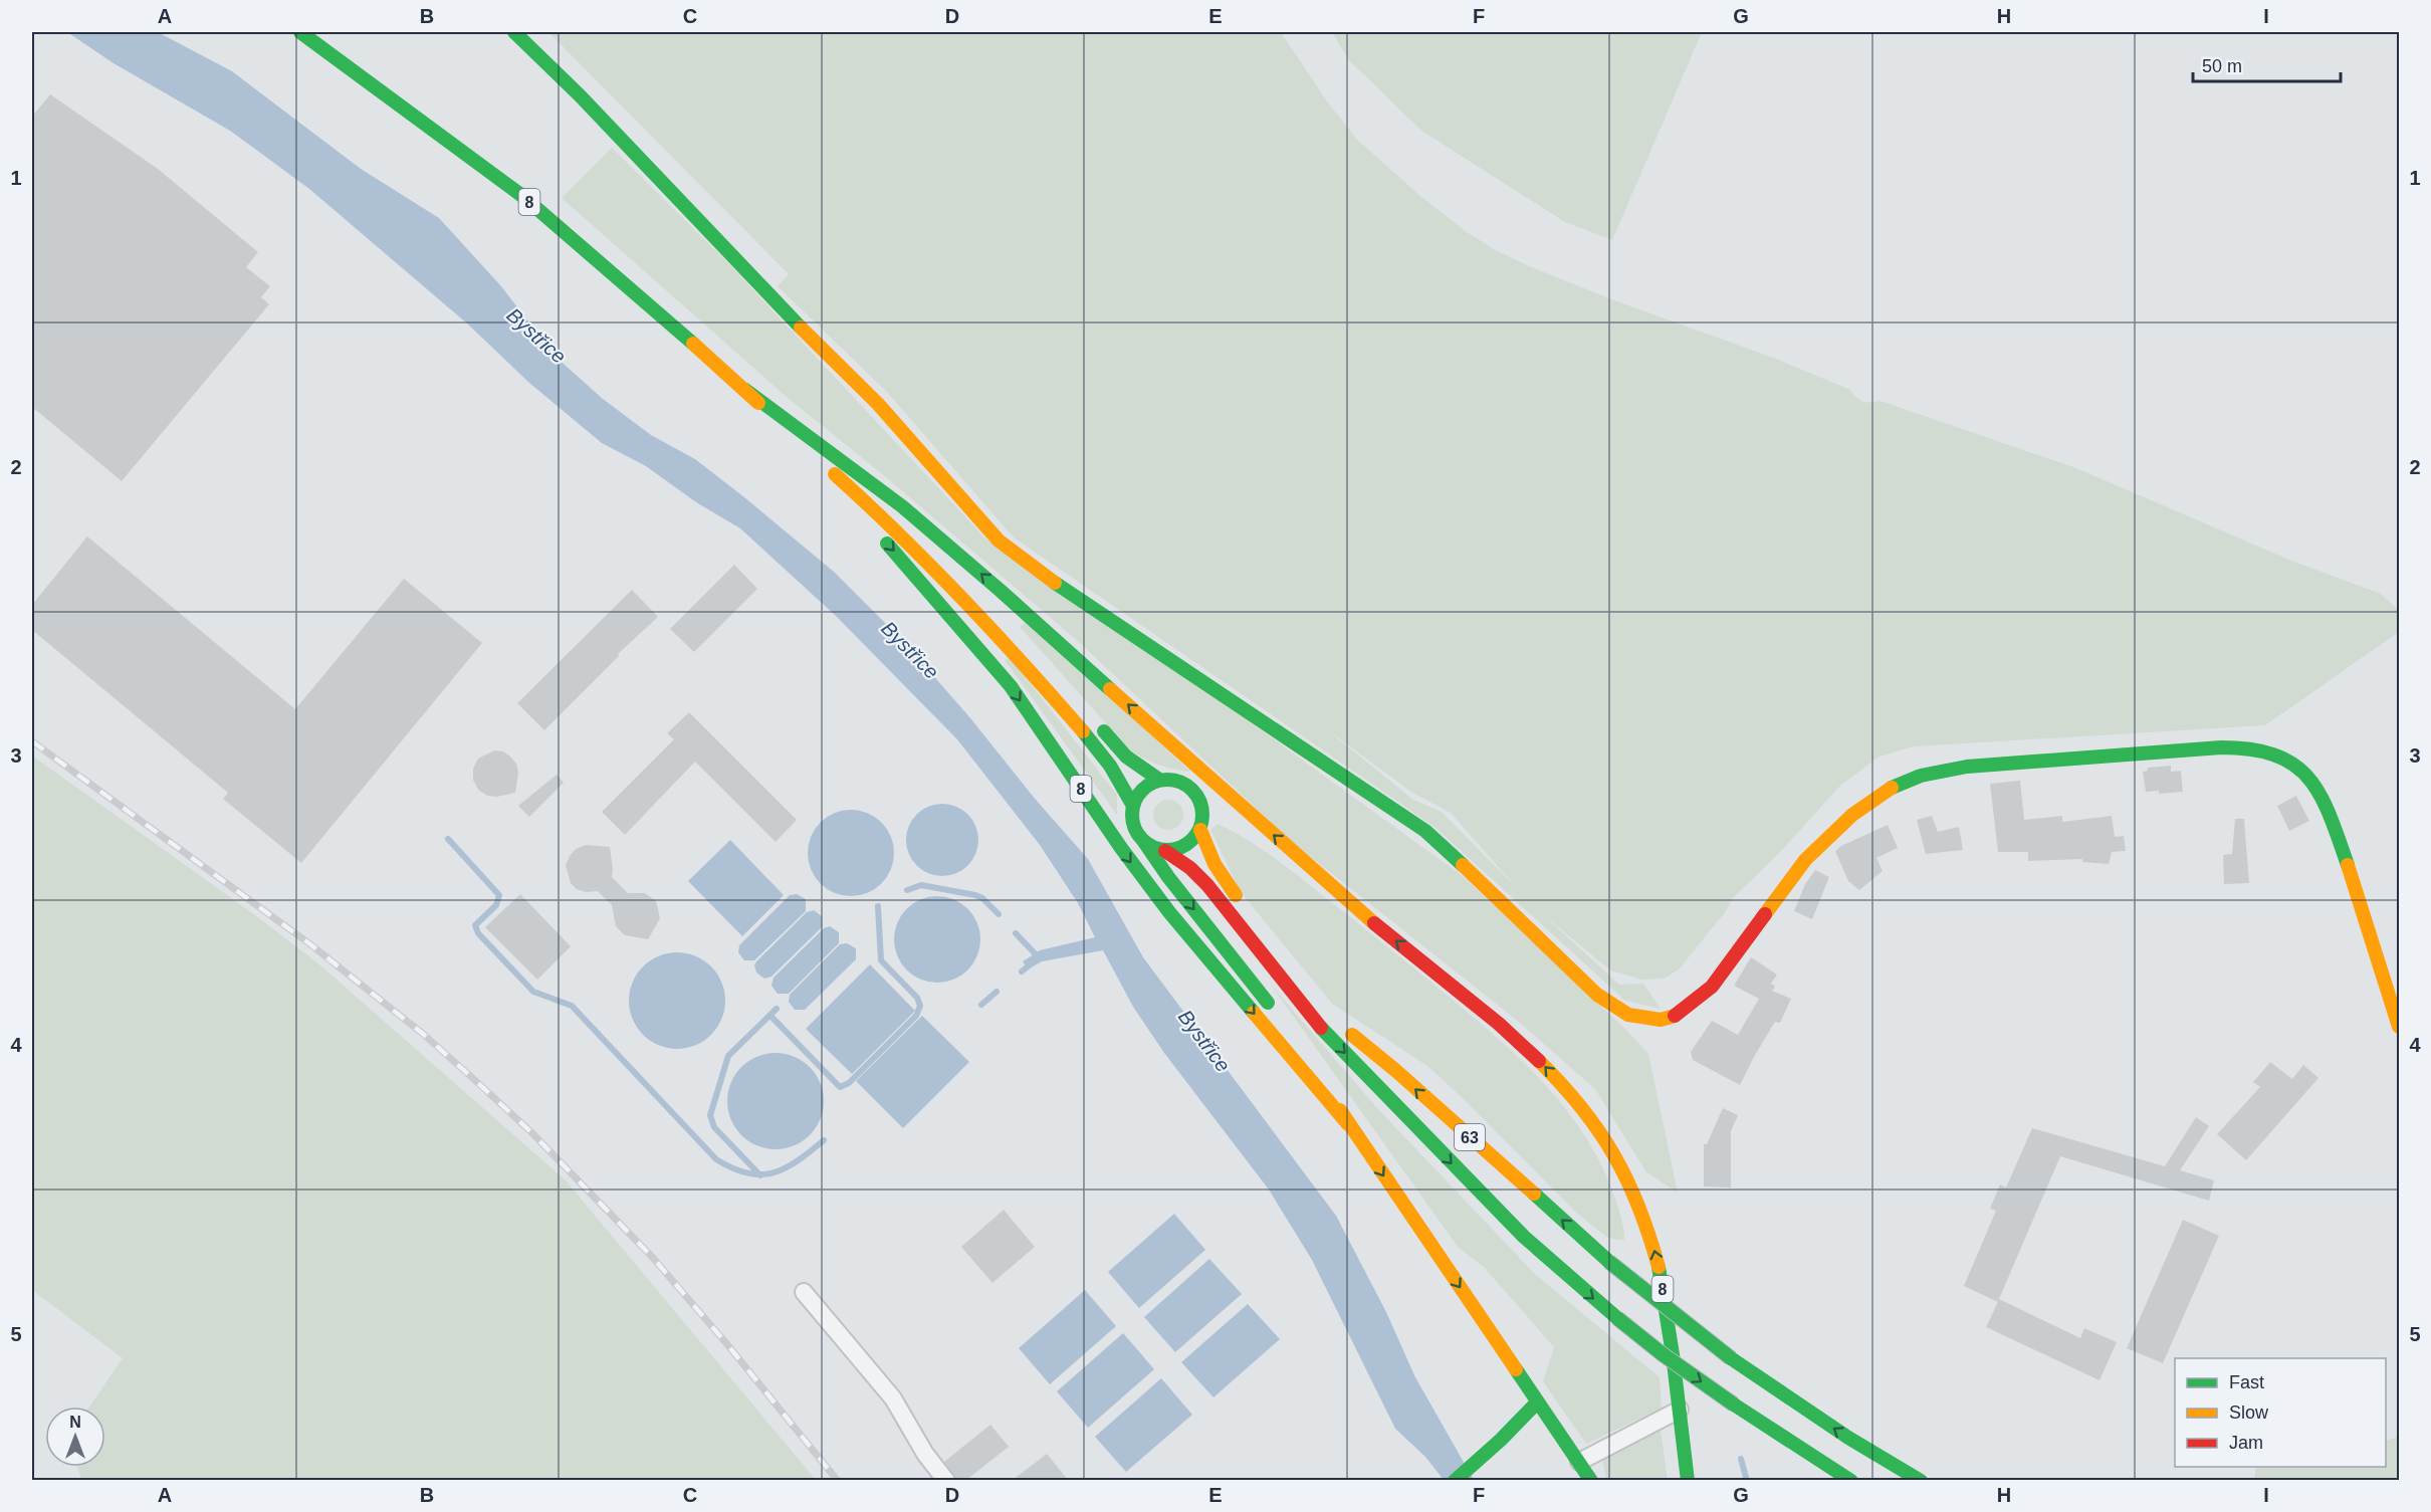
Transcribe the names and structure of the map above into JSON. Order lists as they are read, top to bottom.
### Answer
{
  "streets": {
    "main road": ["8", "63"]
  },
  "water": ["Bystřice"],
  "legend": ["Fast", "Slow", "Jam"],
  "scale_bar": "50 m",
  "north": "top",
  "grid": {
    "columns": [
      "A",
      "B",
      "C",
      "D",
      "E",
      "F",
      "G",
      "H",
      "I"
    ],
    "rows": [
      "1",
      "2",
      "3",
      "4",
      "5"
    ]
  }
}
